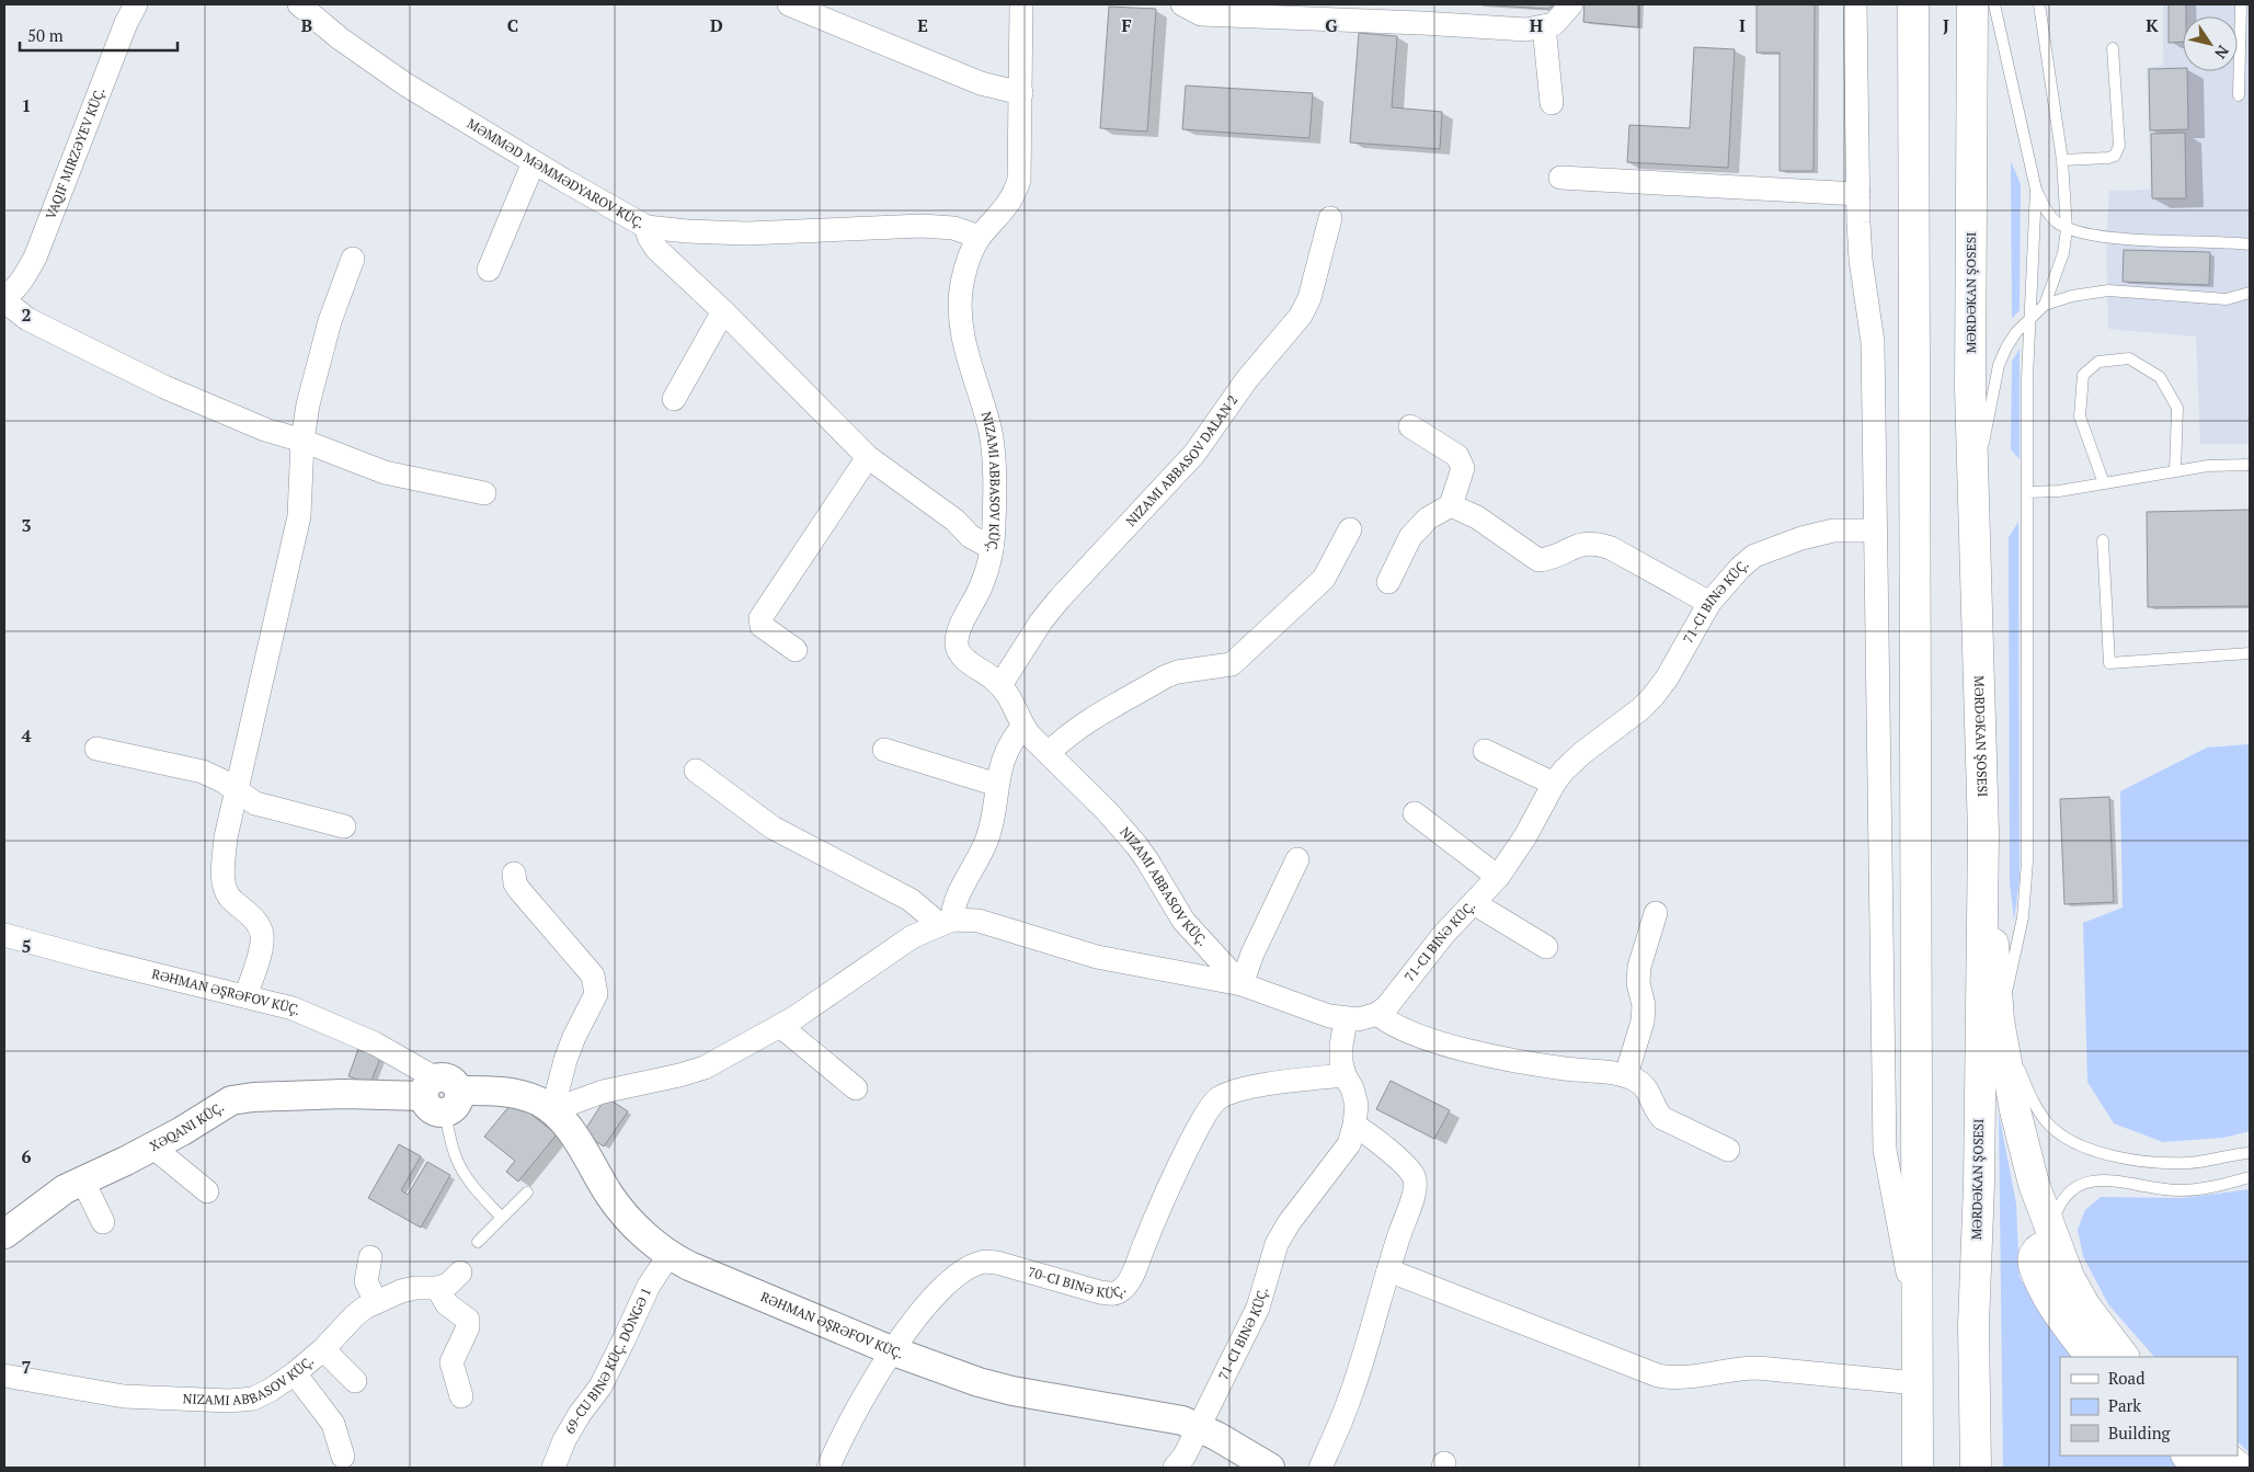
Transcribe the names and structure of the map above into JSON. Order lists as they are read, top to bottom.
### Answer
{
  "streets": {
    "main road": ["MƏRDƏKAN ŞOSESI"],
    "street": [
      "VAQIF MIRZƏYEV KÜÇ.",
      "MƏMMƏD MƏMMƏDYAROV KÜÇ.",
      "NIZAMI ABBASOV DALAN 2",
      "NIZAMI ABBASOV KÜÇ.",
      "71-CI BINƏ KÜÇ.",
      "RƏHMAN ƏŞRƏFOV KÜÇ.",
      "XƏQANI KÜÇ.",
      "70-CI BINƏ KÜÇ.",
      "69-CU BINƏ KÜÇ. DÖNGƏ 1"
    ]
  },
  "crossings": [
    ["MƏMMƏD MƏMMƏDYAROV KÜÇ.", "NIZAMI ABBASOV KÜÇ."],
    ["NIZAMI ABBASOV DALAN 2", "NIZAMI ABBASOV KÜÇ."],
    ["NIZAMI ABBASOV KÜÇ.", "71-CI BINƏ KÜÇ."],
    ["71-CI BINƏ KÜÇ.", "RƏHMAN ƏŞRƏFOV KÜÇ."],
    ["71-CI BINƏ KÜÇ.", "70-CI BINƏ KÜÇ."],
    ["RƏHMAN ƏŞRƏFOV KÜÇ.", "XƏQANI KÜÇ."],
    ["RƏHMAN ƏŞRƏFOV KÜÇ.", "70-CI BINƏ KÜÇ."],
    ["RƏHMAN ƏŞRƏFOV KÜÇ.", "69-CU BINƏ KÜÇ. DÖNGƏ 1"]
  ],
  "legend": ["Road", "Park", "Building"],
  "scale_bar": "50 m",
  "north": "bottom right",
  "grid": {
    "columns": [
      "B",
      "C",
      "D",
      "E",
      "F",
      "G",
      "H",
      "I",
      "J",
      "K"
    ],
    "rows": [
      "1",
      "2",
      "3",
      "4",
      "5",
      "6",
      "7"
    ]
  }
}
